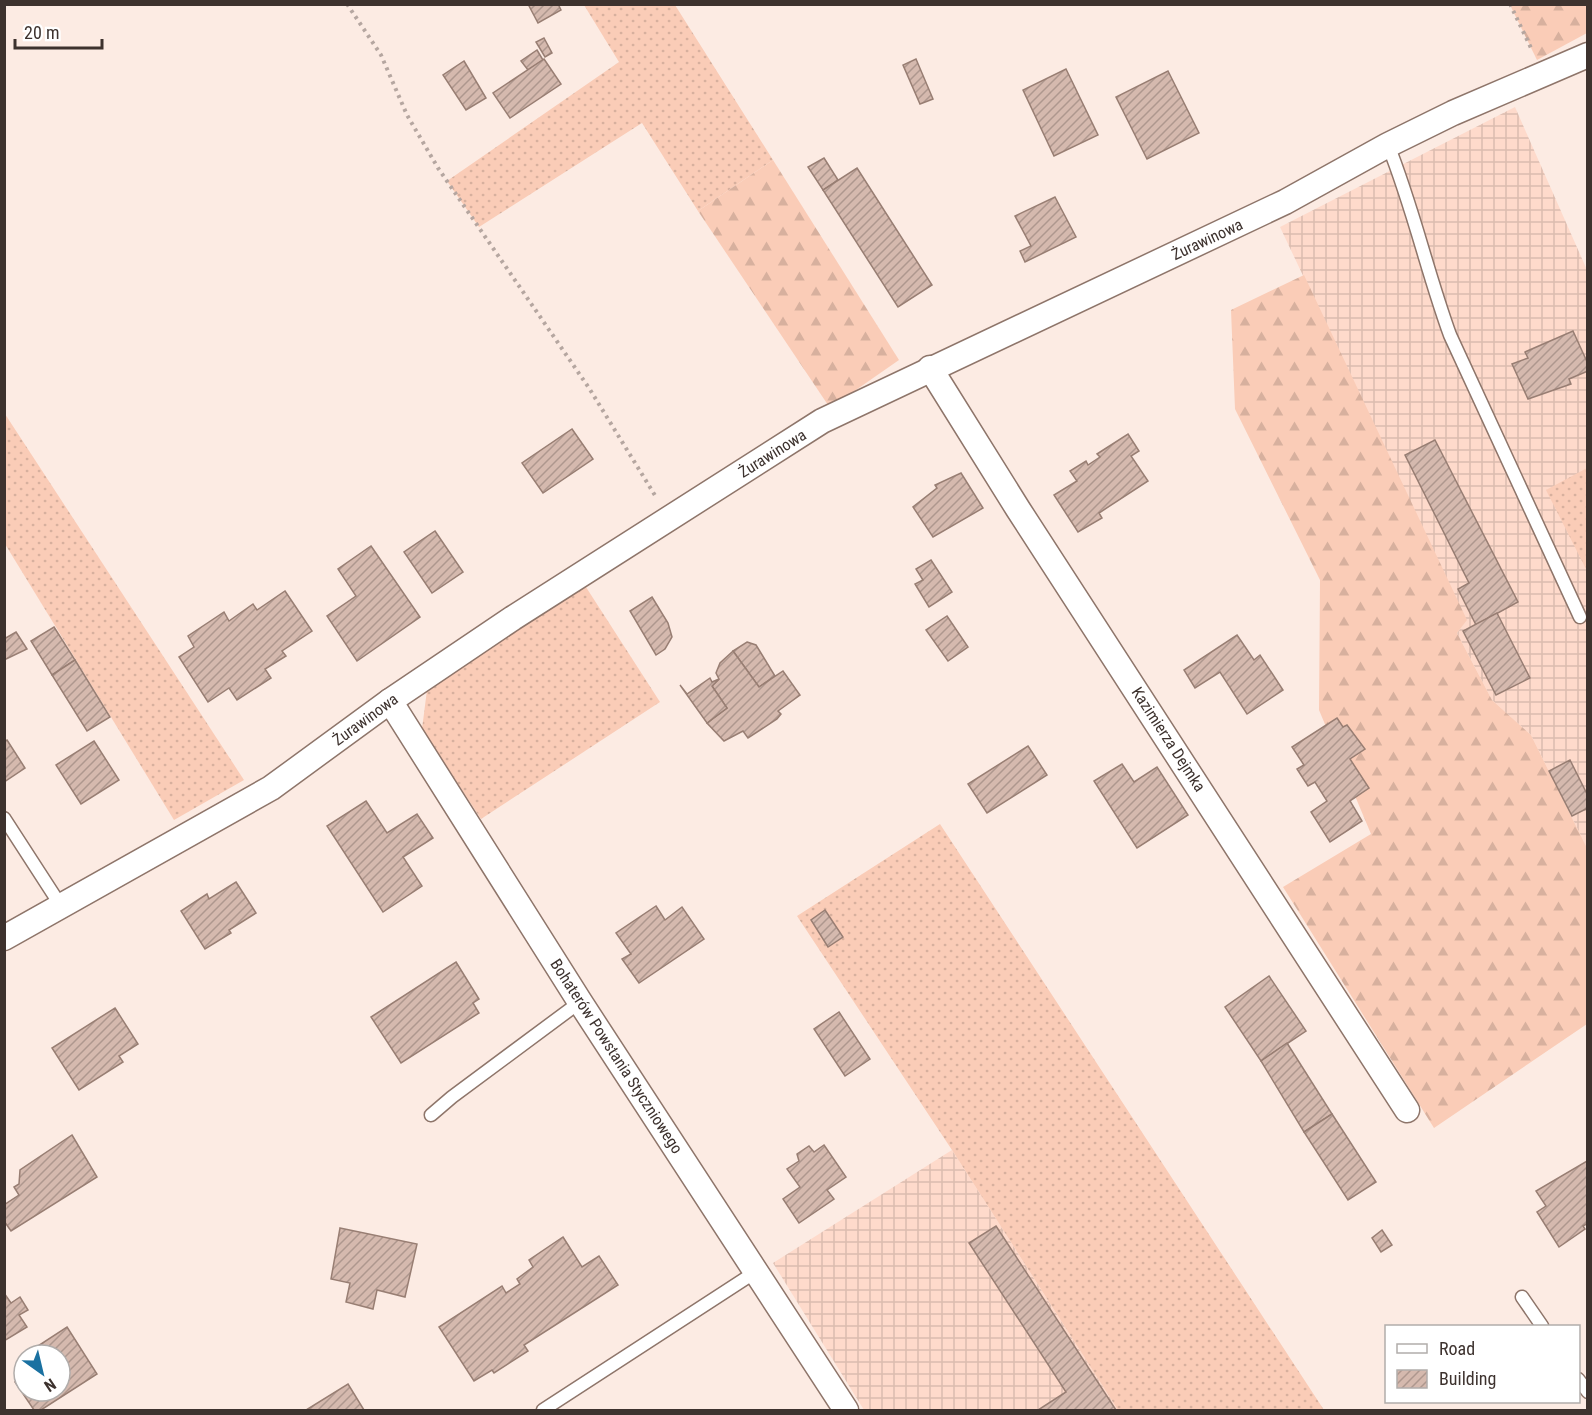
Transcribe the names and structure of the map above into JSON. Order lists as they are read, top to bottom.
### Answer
{
  "streets": {
    "street": ["Żurawinowa", "Kazimierza Dejmka", "Bohaterów Powstania Styczniowego"]
  },
  "crossings": [
    ["Żurawinowa", "Kazimierza Dejmka"],
    ["Żurawinowa", "Bohaterów Powstania Styczniowego"]
  ],
  "legend": ["Road", "Building"],
  "scale_bar": "20 m",
  "north": "bottom right"
}
